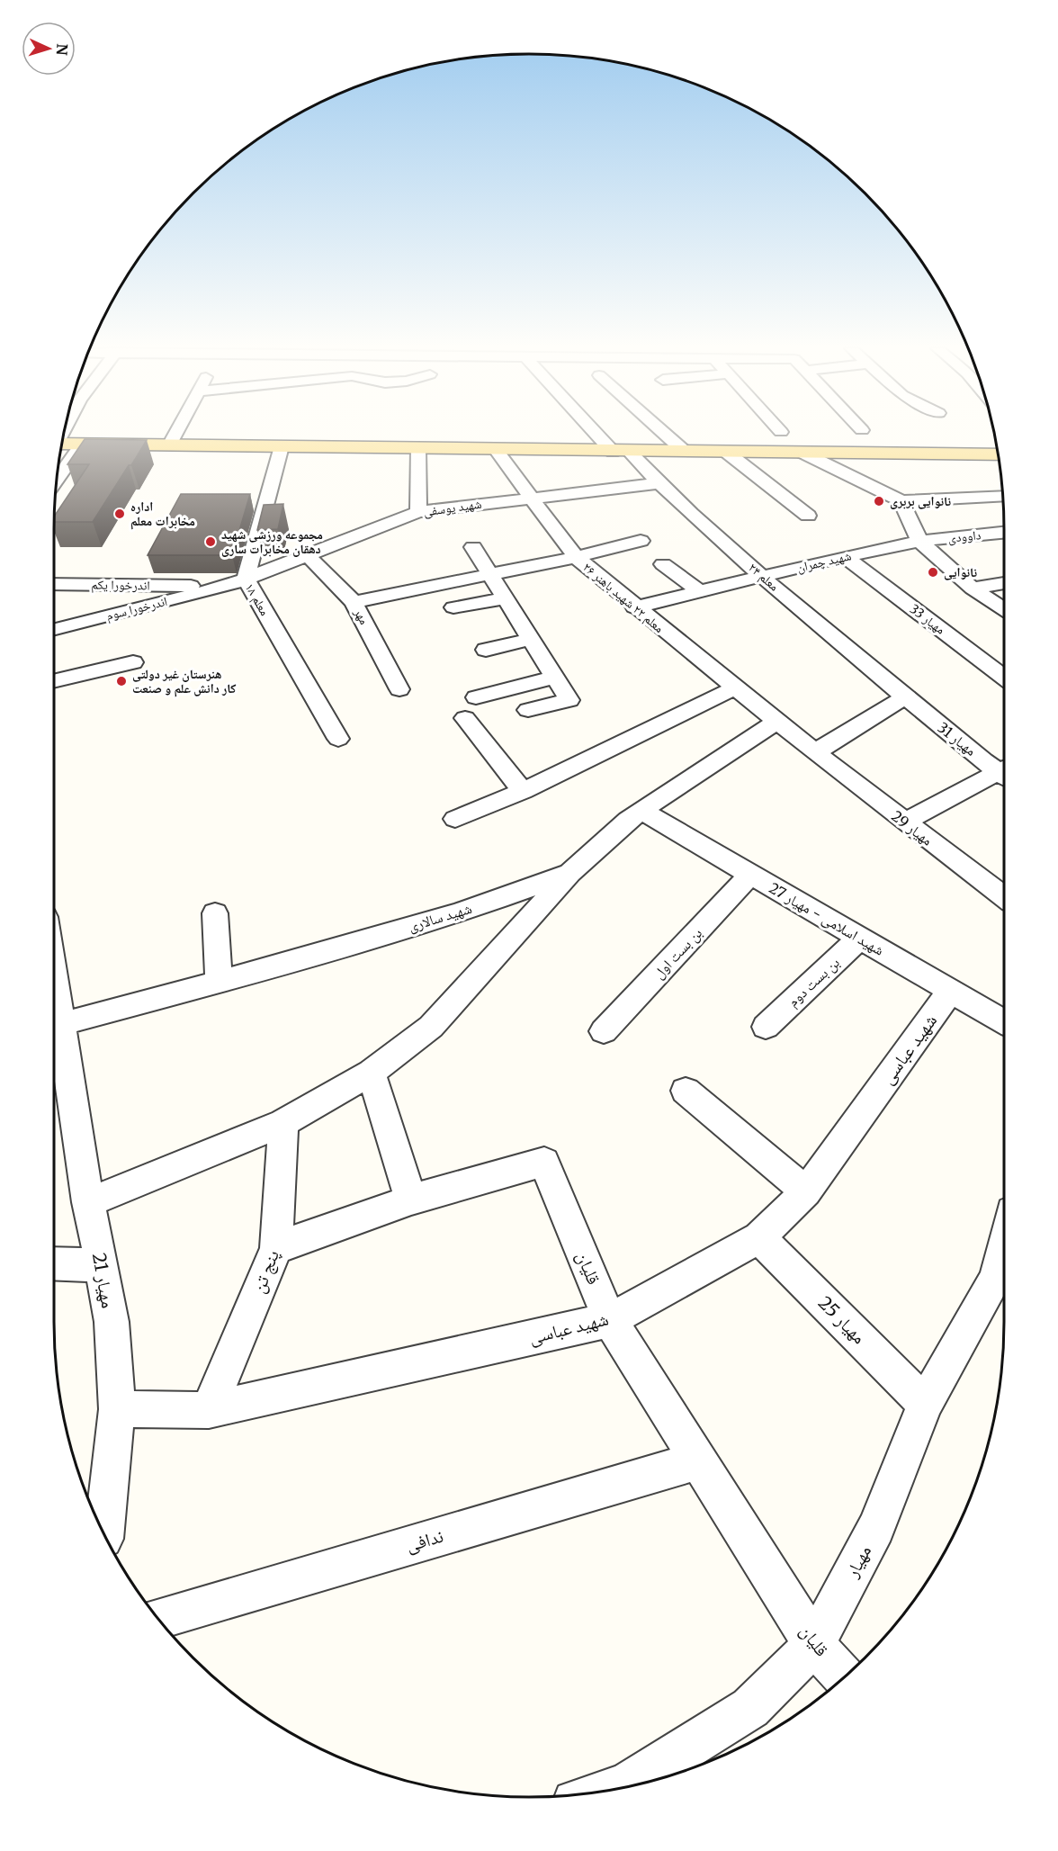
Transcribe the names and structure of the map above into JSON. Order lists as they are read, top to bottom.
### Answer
{
  "streets": {
    "street": [
      "شهید یوسفی",
      "داوودی",
      "شهید چمران",
      "معلم ۲۴",
      "اندرخورا یکم",
      "معلم ۲۲ شهید باهنر ۲۶",
      "معلم ۱۸",
      "اندرخورا سوم",
      "مهر",
      "مهیار 33",
      "مهیار 31",
      "مهیار 29",
      "شهید سالاری",
      "شهید اسلامی - مهیار 27",
      "بن بست اول",
      "بن بست دوم",
      "شهید عباسی",
      "قلیان",
      "پنج تن",
      "مهیار 21",
      "مهیار 25",
      "ندافی",
      "مهیار"
    ]
  },
  "crossings": [
    ["شهید یوسفی", "معلم ۲۴"],
    ["شهید یوسفی", "اندرخورا یکم"],
    ["شهید یوسفی", "معلم ۲۲ شهید باهنر ۲۶"],
    ["شهید یوسفی", "معلم ۱۸"],
    ["شهید یوسفی", "اندرخورا سوم"],
    ["شهید یوسفی", "مهر"],
    ["داوودی", "شهید چمران"],
    ["شهید چمران", "معلم ۲۴"],
    ["شهید چمران", "معلم ۲۲ شهید باهنر ۲۶"],
    ["شهید چمران", "مهیار 33"],
    ["معلم ۲۴", "مهیار 31"],
    ["اندرخورا یکم", "معلم ۱۸"],
    ["اندرخورا یکم", "اندرخورا سوم"],
    ["معلم ۲۲ شهید باهنر ۲۶", "مهیار 29"],
    ["معلم ۲۲ شهید باهنر ۲۶", "شهید سالاری"],
    ["معلم ۱۸", "اندرخورا سوم"],
    ["مهیار 29", "شهید سالاری"],
    ["شهید سالاری", "شهید اسلامی - مهیار 27"],
    ["شهید سالاری", "مهیار 21"],
    ["شهید اسلامی - مهیار 27", "بن بست اول"],
    ["شهید اسلامی - مهیار 27", "بن بست دوم"],
    ["شهید اسلامی - مهیار 27", "شهید عباسی"],
    ["شهید عباسی", "قلیان"],
    ["شهید عباسی", "پنج تن"],
    ["شهید عباسی", "مهیار 21"],
    ["شهید عباسی", "مهیار 25"],
    ["قلیان", "پنج تن"],
    ["قلیان", "ندافی"],
    ["قلیان", "مهیار"],
    ["مهیار 25", "مهیار"]
  ],
  "places": [
    "نانوایی بربری",
    "اداره مخابرات معلم",
    "مجموعه ورزشی شهید دهقان مخابرات ساری",
    "نانوایی",
    "هنرستان غیر دولتی کار دانش علم و صنعت"
  ],
  "north": "right"
}
